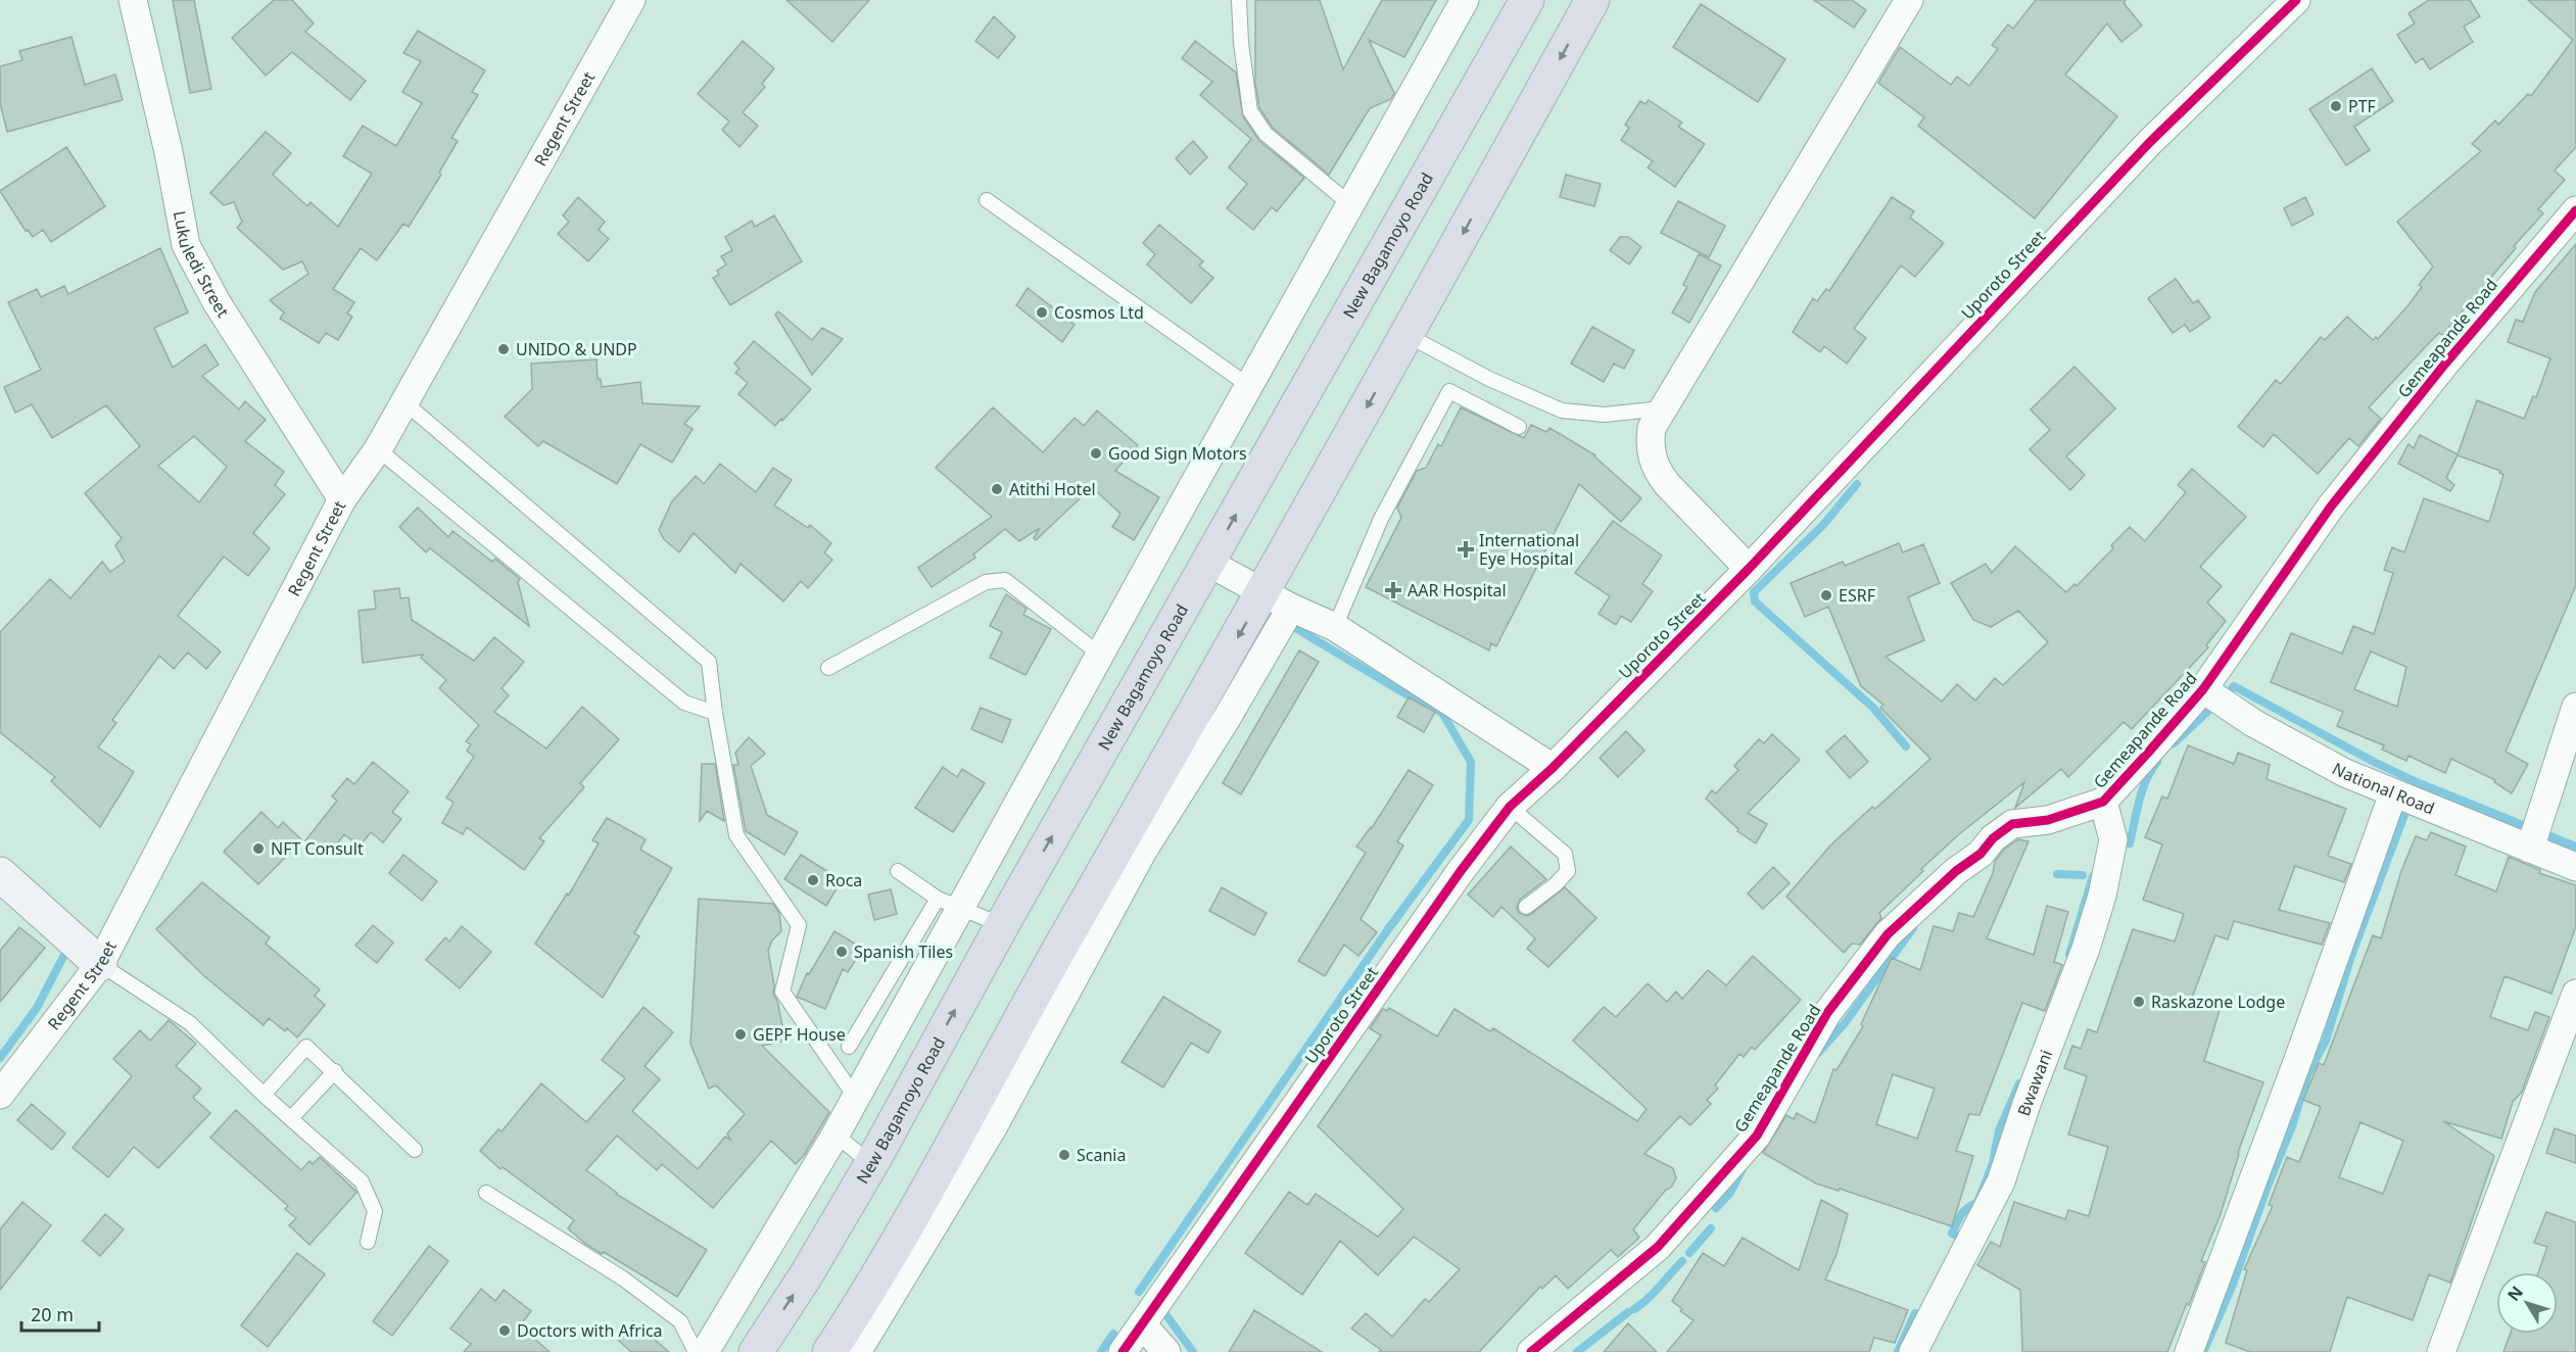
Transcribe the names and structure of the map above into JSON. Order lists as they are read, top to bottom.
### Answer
{
  "streets": {
    "highway": ["New Bagamoyo Road"],
    "street": [
      "Regent Street",
      "Lukuledi Street",
      "Uporoto Street",
      "Gemeapande Road",
      "National Road",
      "Bwawani"
    ]
  },
  "crossings": [
    ["Regent Street", "Lukuledi Street"],
    ["Gemeapande Road", "National Road"],
    ["Gemeapande Road", "Bwawani"]
  ],
  "places": {
    "other": [
      "PTF",
      "Cosmos Ltd",
      "UNIDO & UNDP",
      "Good Sign Motors",
      "Atithi Hotel",
      "ESRF",
      "NFT Consult",
      "Roca",
      "Spanish Tiles",
      "Raskazone Lodge",
      "GEPF House",
      "Scania",
      "Doctors with Africa"
    ],
    "health": ["International Eye Hospital", "AAR Hospital"]
  },
  "scale_bar": "20 m",
  "north": "top left"
}
